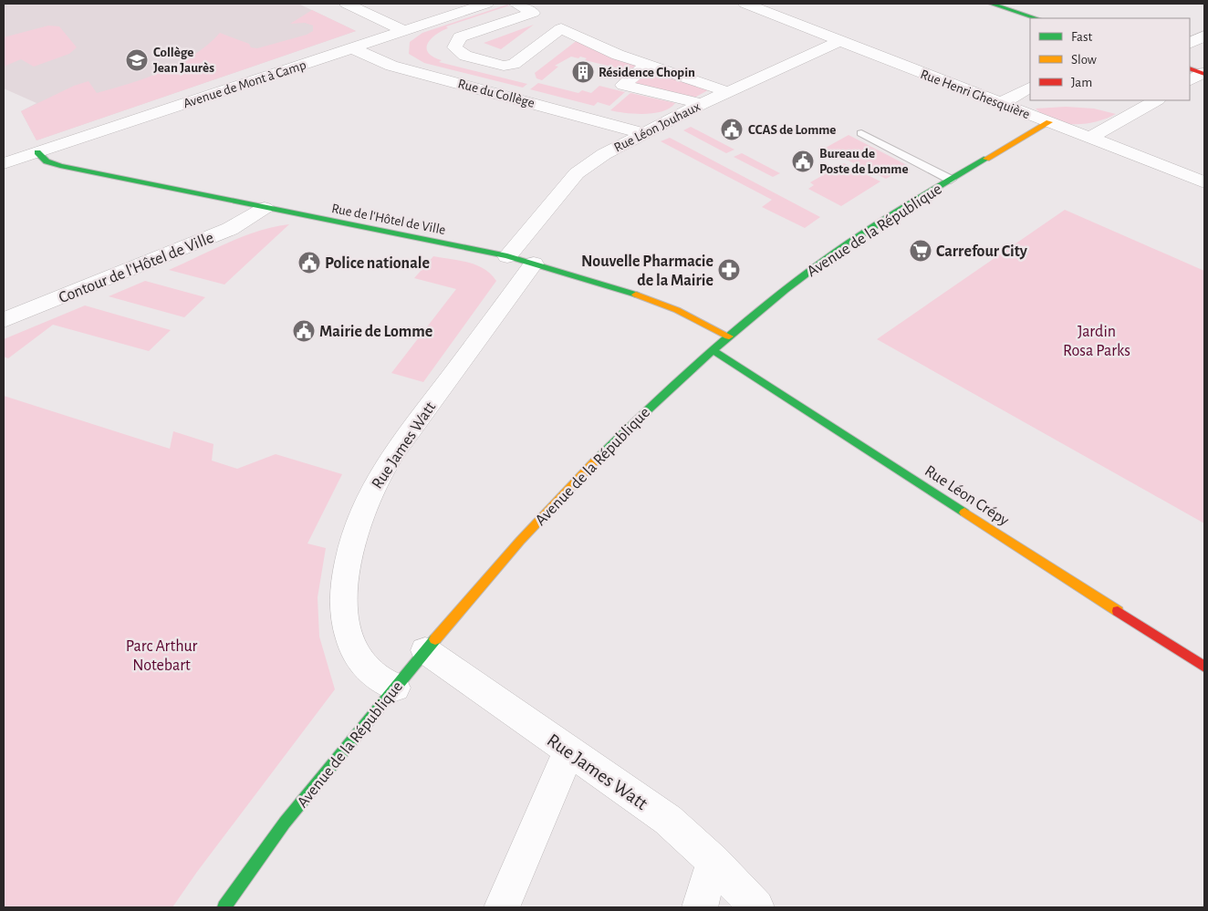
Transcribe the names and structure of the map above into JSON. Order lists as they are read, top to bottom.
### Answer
{
  "streets": {
    "street": [
      "Avenue de Mont à Camp",
      "Rue du Collège",
      "Rue Henri Ghesquière",
      "Rue Léon Jouhaux",
      "Rue de l'Hôtel de Ville",
      "Avenue de la République",
      "Contour de l'Hôtel de Ville",
      "Rue James Watt",
      "Rue Léon Crépy"
    ]
  },
  "crossings": [
    ["Avenue de Mont à Camp", "Rue du Collège"],
    ["Avenue de Mont à Camp", "Rue de l'Hôtel de Ville"],
    ["Rue du Collège", "Rue Léon Jouhaux"],
    ["Rue Henri Ghesquière", "Rue Léon Jouhaux"],
    ["Rue Henri Ghesquière", "Avenue de la République"],
    ["Rue Léon Jouhaux", "Rue de l'Hôtel de Ville"],
    ["Rue de l'Hôtel de Ville", "Avenue de la République"],
    ["Rue de l'Hôtel de Ville", "Contour de l'Hôtel de Ville"],
    ["Rue de l'Hôtel de Ville", "Rue James Watt"],
    ["Avenue de la République", "Rue James Watt"],
    ["Avenue de la République", "Rue Léon Crépy"]
  ],
  "parks": ["Jardin Rosa Parks", "Parc Arthur Notebart"],
  "places": {
    "school or university": ["Collège Jean Jaurès"],
    "building": ["Résidence Chopin"],
    "public building": [
      "CCAS de Lomme",
      "Bureau de Poste de Lomme",
      "Police nationale",
      "Mairie de Lomme"
    ],
    "supermarket": ["Carrefour City"],
    "pharmacy": ["Nouvelle Pharmacie de la Mairie"]
  },
  "legend": ["Fast", "Slow", "Jam"]
}
